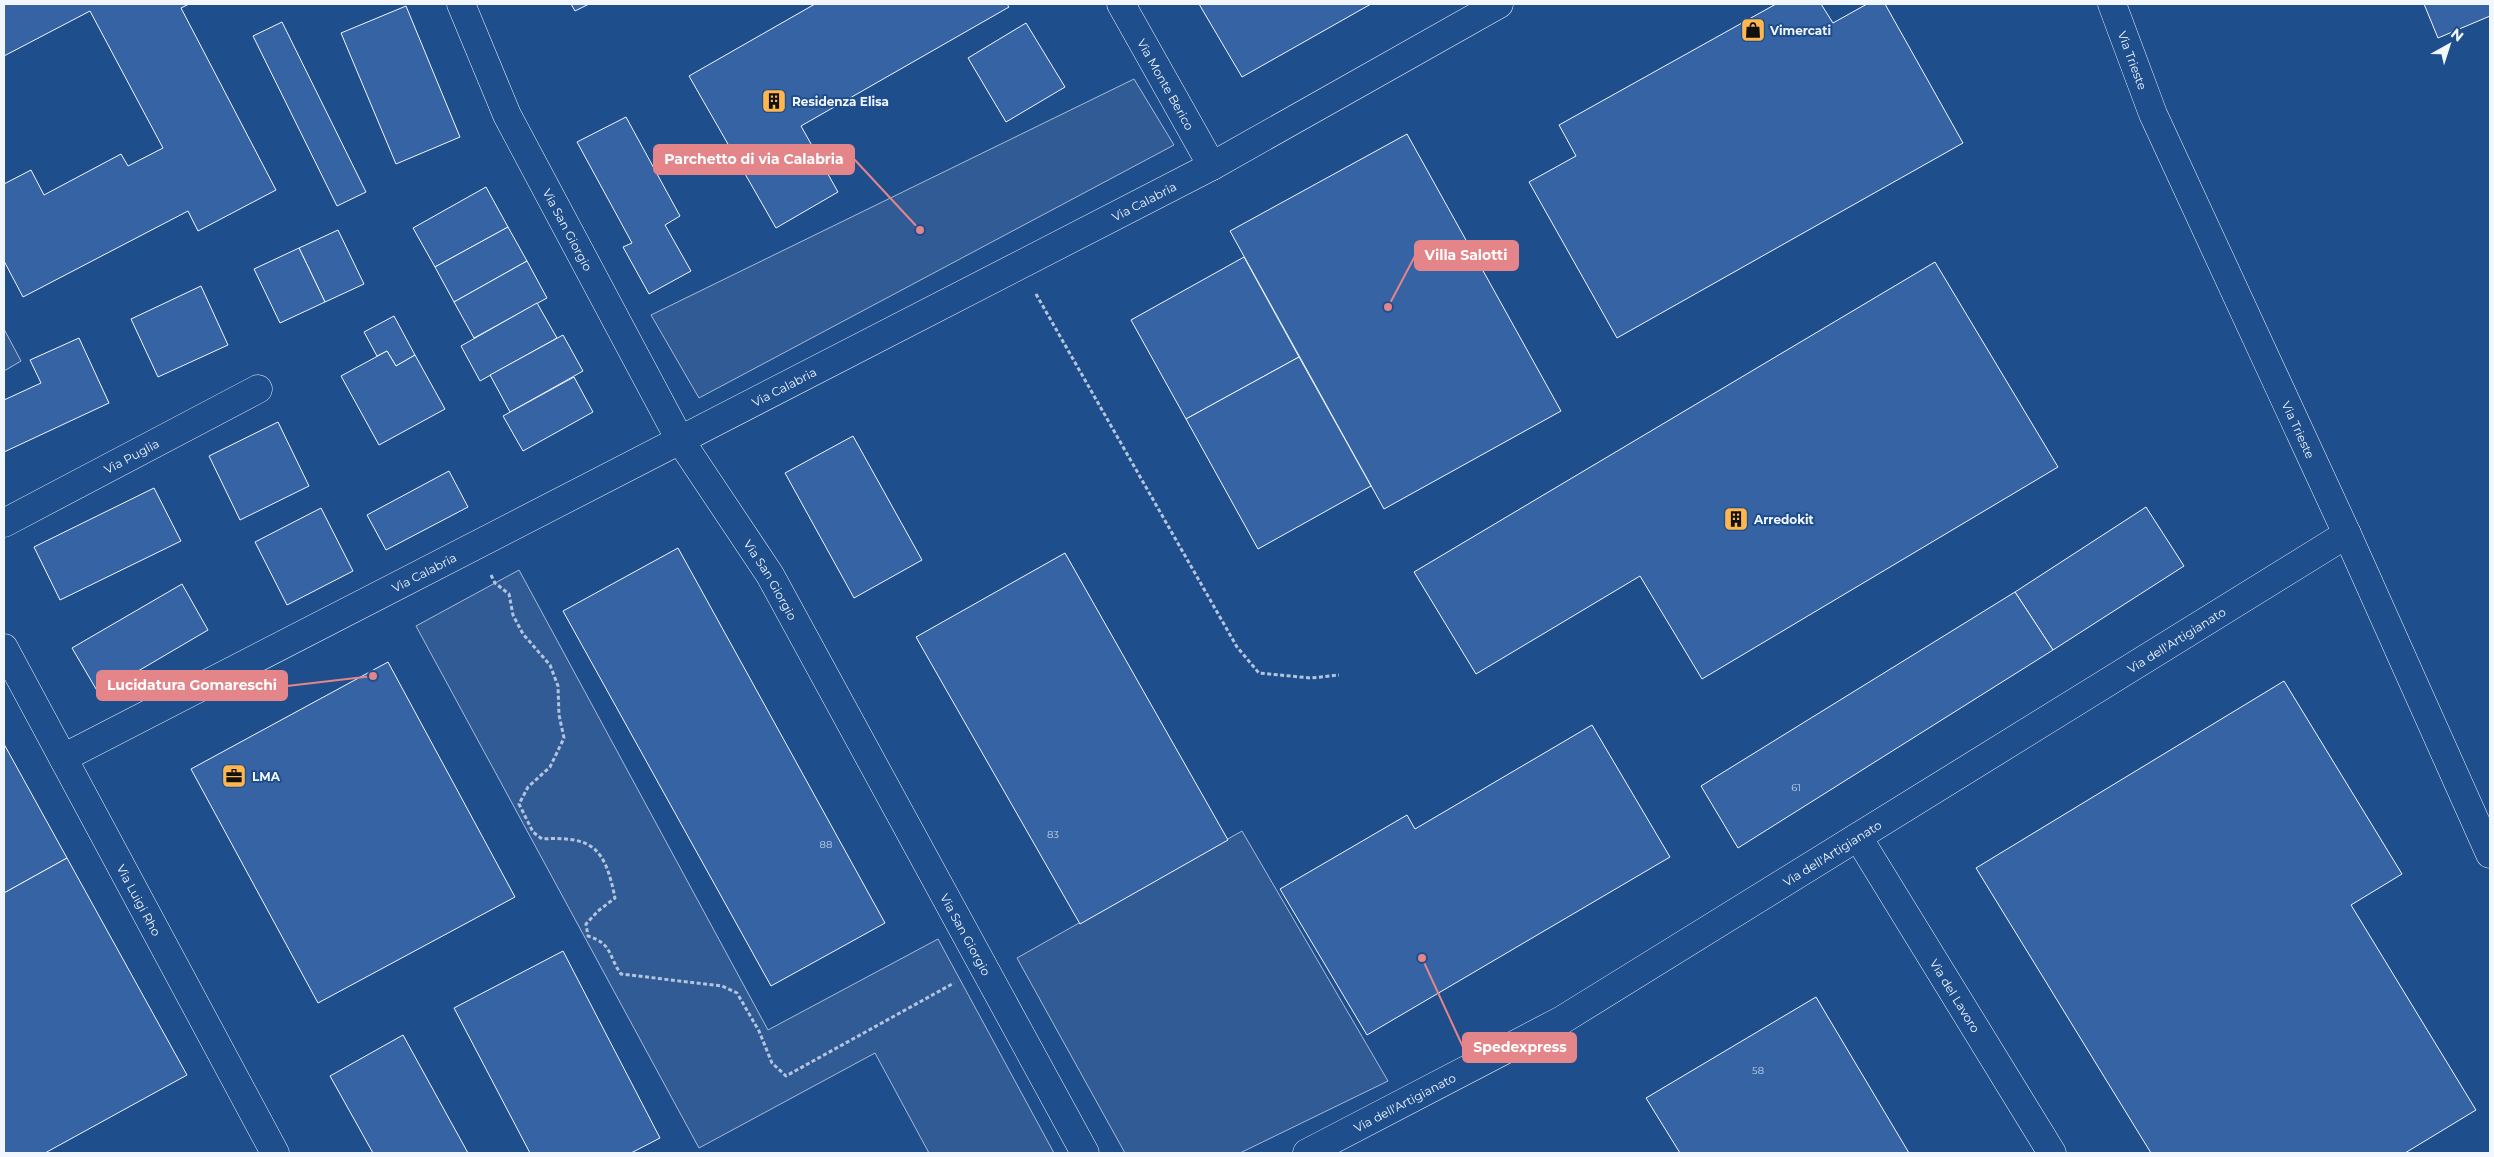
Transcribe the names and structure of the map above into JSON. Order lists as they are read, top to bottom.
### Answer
{
  "streets": {
    "street": [
      "Via Trieste",
      "Via Monte Berico",
      "Via Calabria",
      "Via San Giorgio",
      "Via Puglia",
      "Via dell'Artigianato",
      "Via Luigi Rho",
      "Via del Lavoro"
    ]
  },
  "crossings": [
    ["Via Trieste", "Via dell'Artigianato"],
    ["Via Monte Berico", "Via Calabria"],
    ["Via Calabria", "Via San Giorgio"],
    ["Via Calabria", "Via Luigi Rho"],
    ["Via dell'Artigianato", "Via del Lavoro"]
  ],
  "places": {
    "shop": ["Vimercati"],
    "building": ["Residenza Elisa", "Arredokit"],
    "other": [
      "Parchetto di via Calabria",
      "Villa Salotti",
      "Lucidatura Gomareschi",
      "Spedexpress"
    ],
    "office": ["LMA"]
  },
  "house_numbers": [
    "61",
    "83",
    "88",
    "58"
  ],
  "north": "top right"
}
